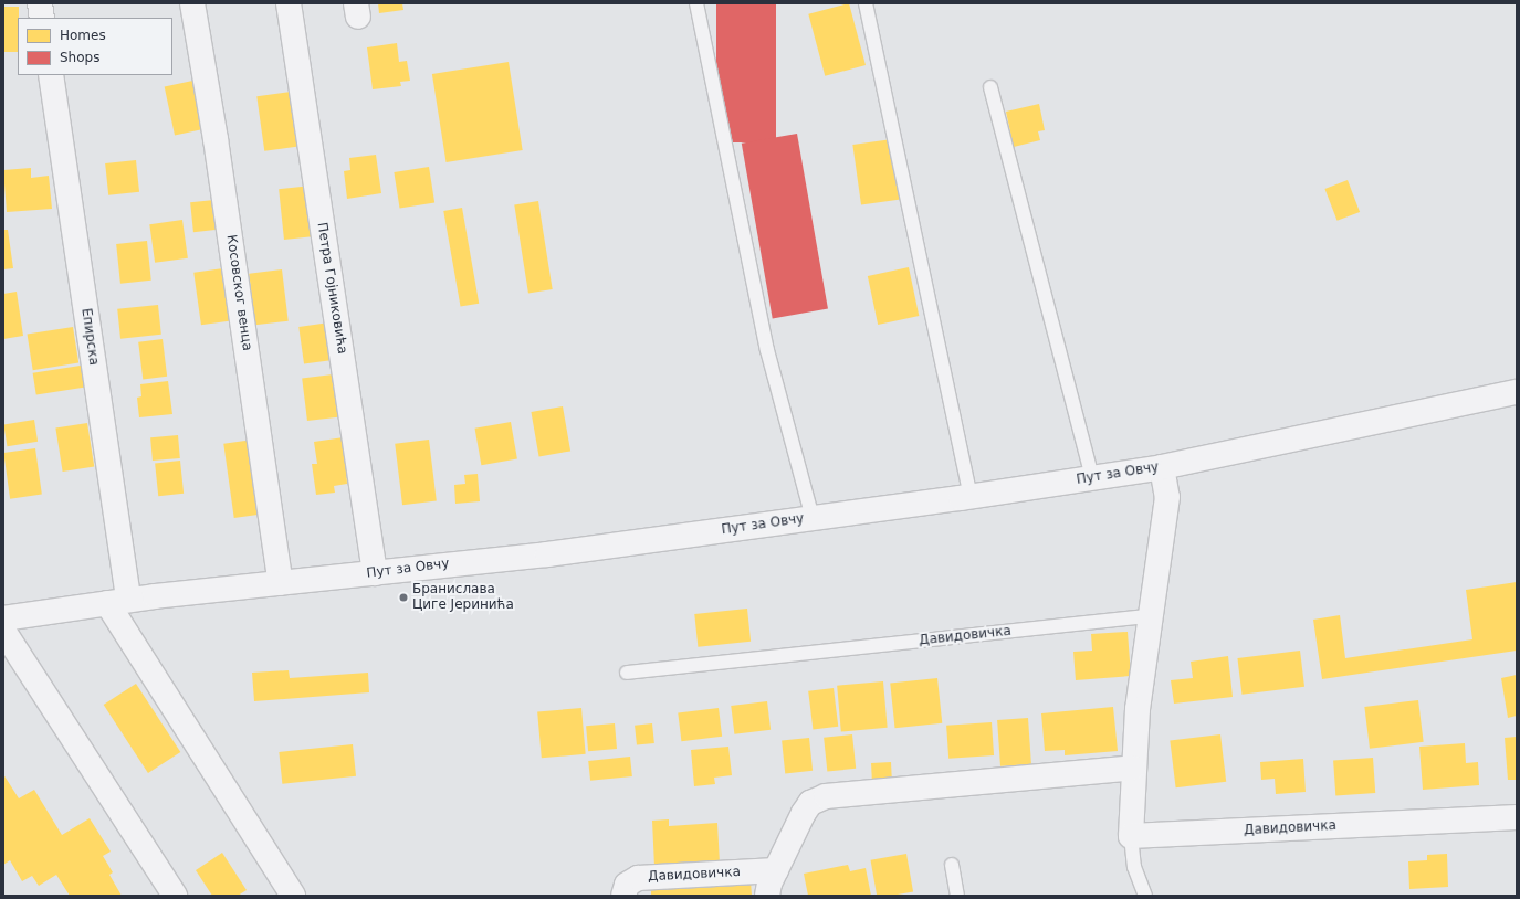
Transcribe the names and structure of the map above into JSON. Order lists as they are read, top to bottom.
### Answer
{
  "streets": {
    "street": [
      "Петра Гојниковића",
      "Косовског венца",
      "Епирска",
      "Пут за Овчу",
      "Давидовичка"
    ]
  },
  "crossings": [
    ["Петра Гојниковића", "Пут за Овчу"],
    ["Косовског венца", "Пут за Овчу"],
    ["Епирска", "Пут за Овчу"]
  ],
  "places": ["Бранислава Циге Јеринића"],
  "legend": ["Homes", "Shops"]
}
